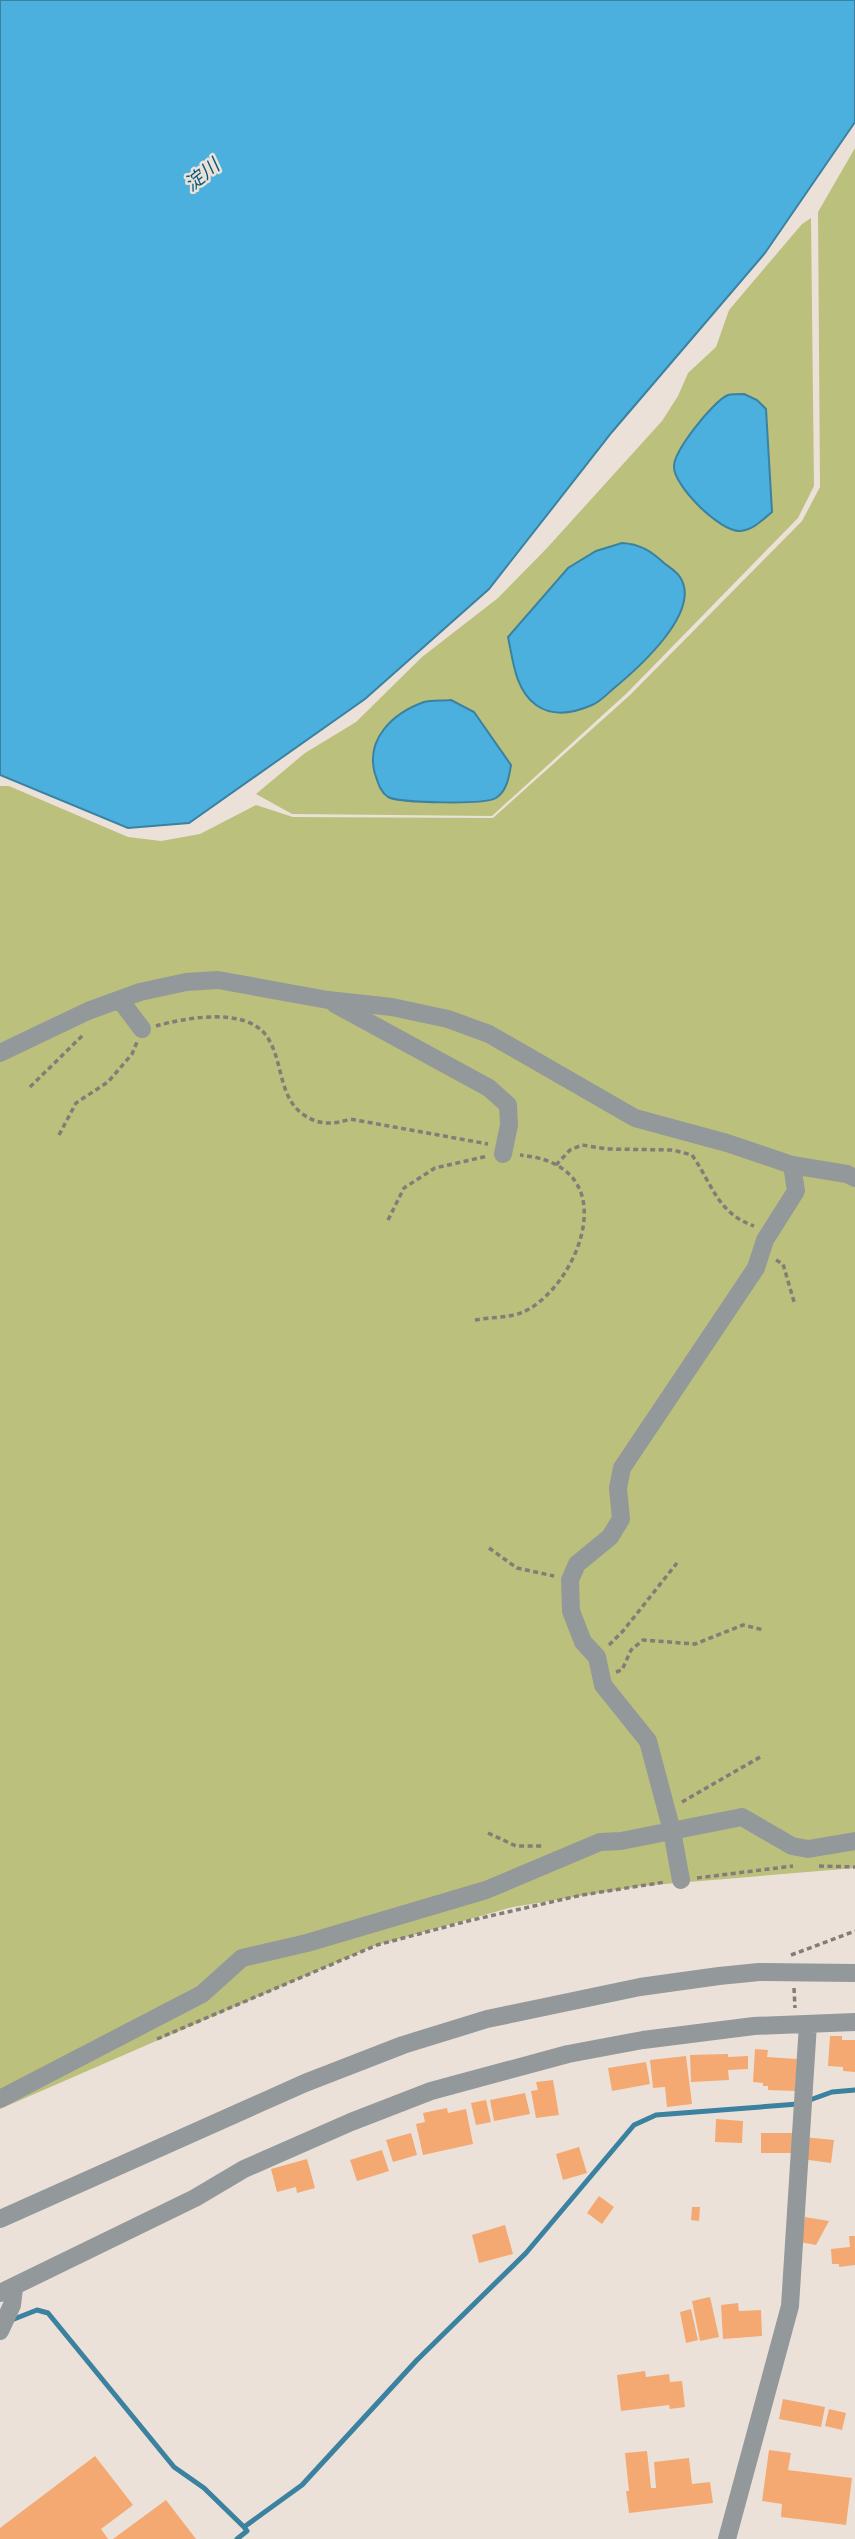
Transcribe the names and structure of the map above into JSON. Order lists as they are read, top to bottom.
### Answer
{
  "water": ["淀川"]
}
